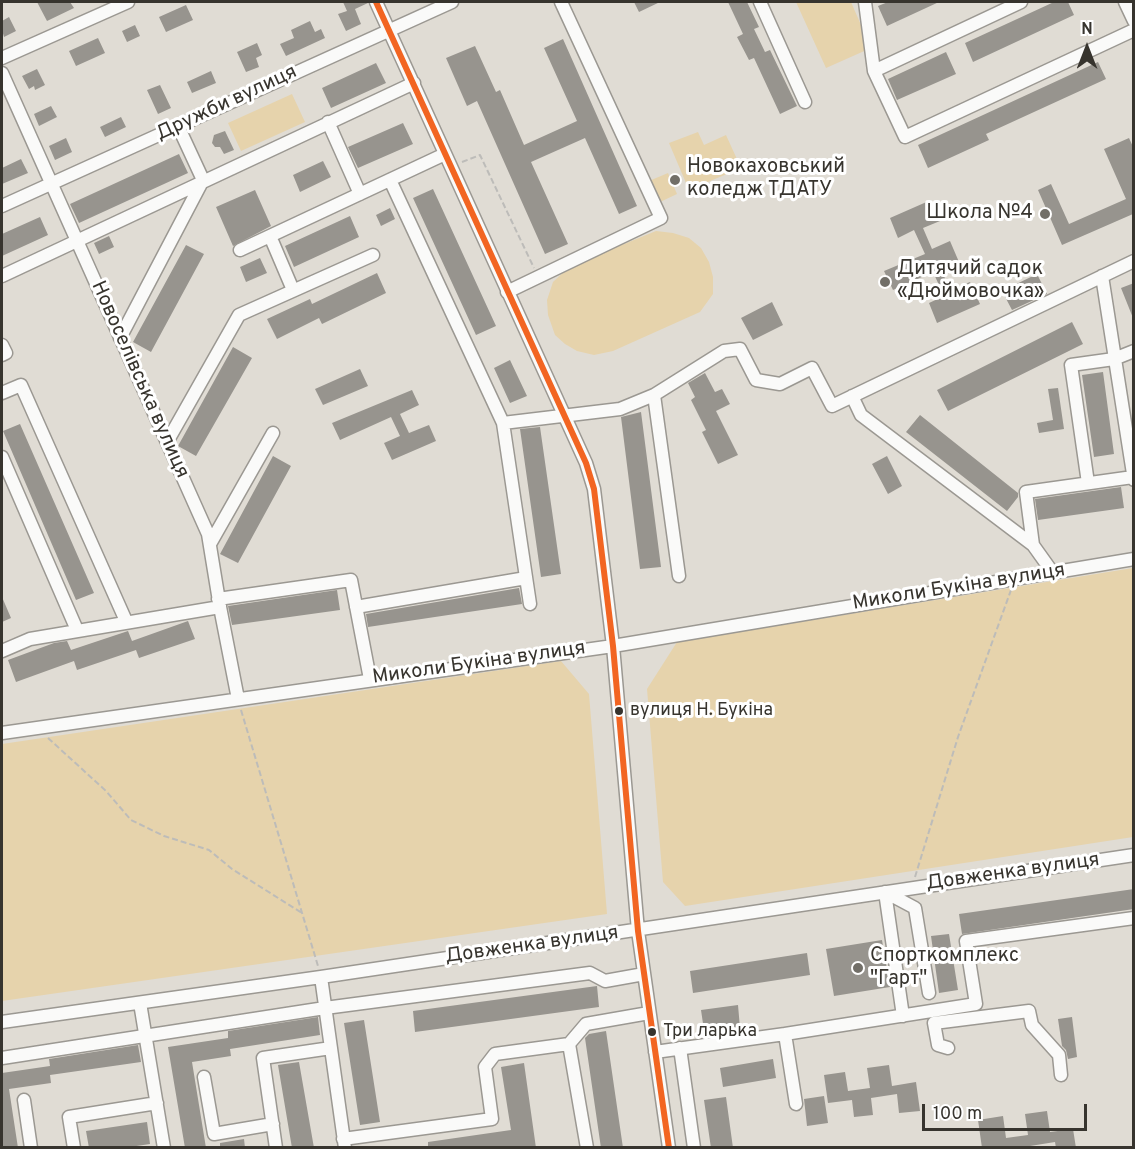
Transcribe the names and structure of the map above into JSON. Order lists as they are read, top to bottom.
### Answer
{
  "streets": {
    "street": [
      "Дружби вулиця",
      "Новоселівська вулиця",
      "Миколи Букіна вулиця",
      "Довженка вулиця"
    ]
  },
  "crossings": [
    ["Дружби вулиця", "Новоселівська вулиця"],
    ["Новоселівська вулиця", "Миколи Букіна вулиця"]
  ],
  "places": [
    "Новокаховський коледж ТДАТУ",
    "Школа №4",
    "Дитячий садок «Дюймовочка»",
    "вулиця Н. Букіна",
    "Спорткомплекс \"Гарт\"",
    "Три ларька"
  ],
  "scale_bar": "100 m",
  "north": "top"
}
